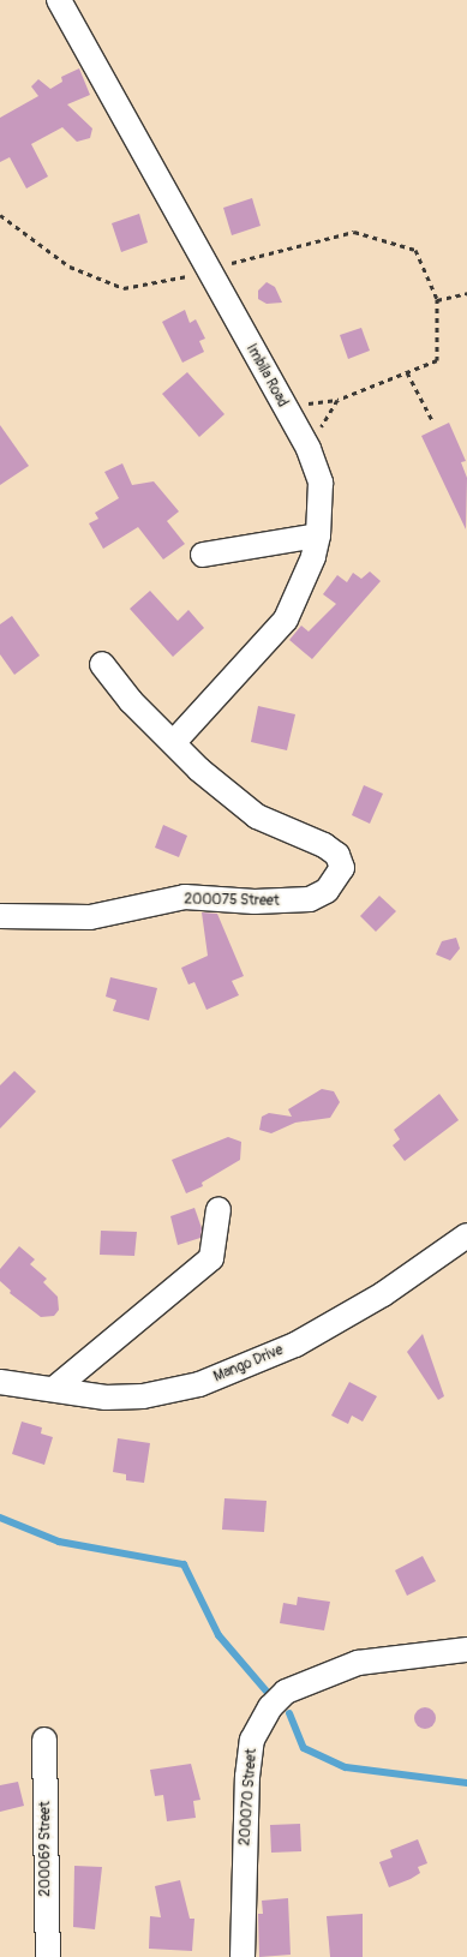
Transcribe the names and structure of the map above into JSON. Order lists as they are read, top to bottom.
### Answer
{
  "streets": {
    "street": [
      "Imbila Road",
      "200075 Street",
      "Mango Drive",
      "200070 Street",
      "200069 Street"
    ]
  },
  "crossings": [
    ["Imbila Road", "200075 Street"]
  ]
}
